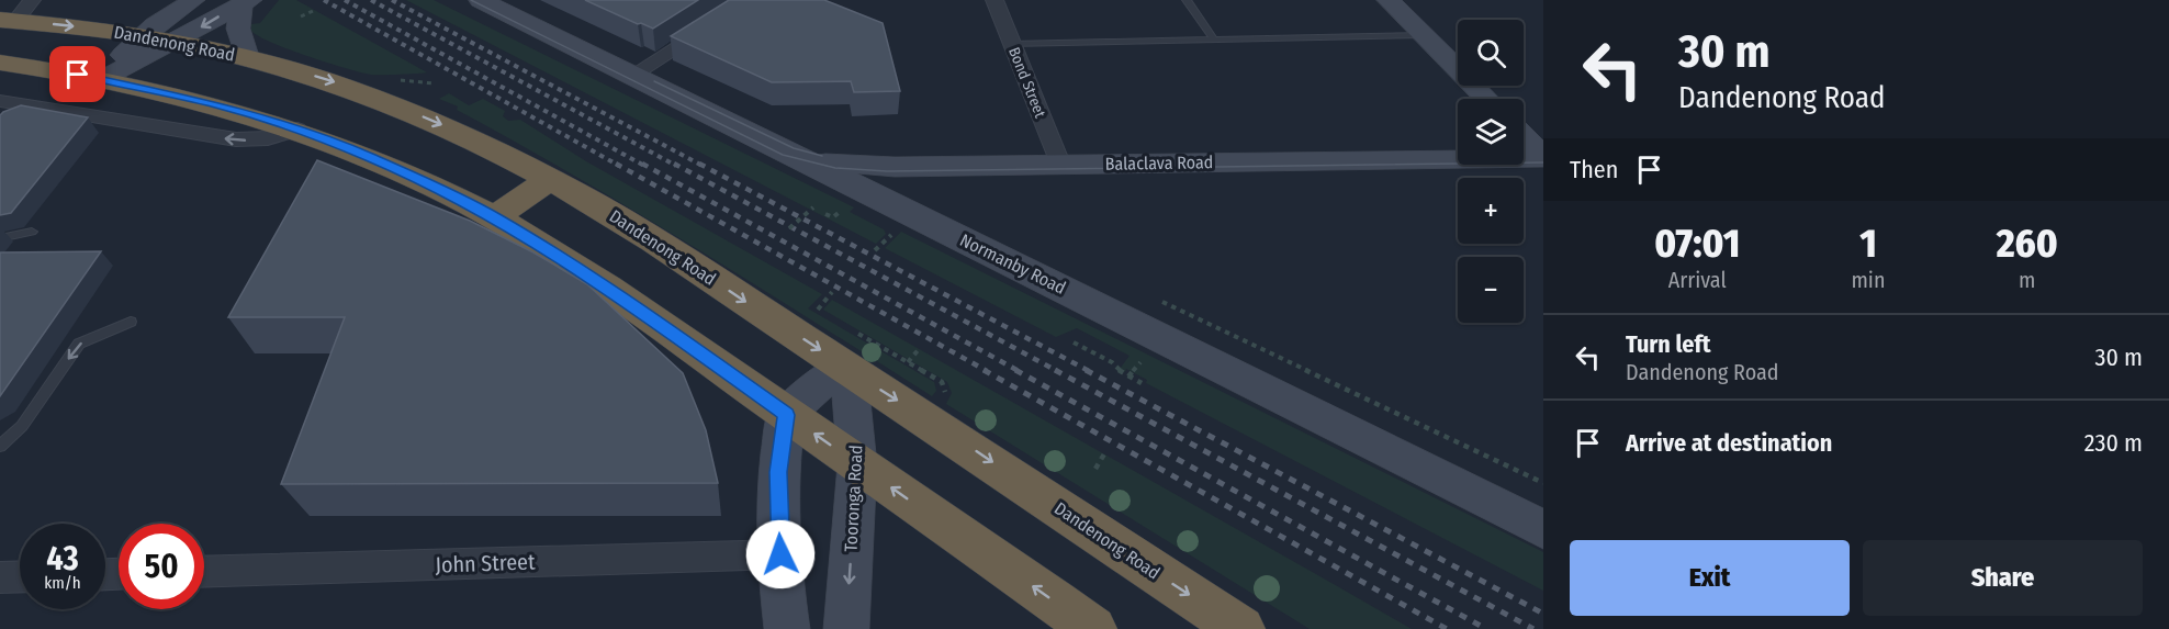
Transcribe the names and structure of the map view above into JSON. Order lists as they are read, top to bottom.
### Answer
{
  "streets": {
    "highway": ["Dandenong Road"],
    "main road": ["Balaclava Road", "Normanby Road", "Tooronga Road"],
    "street": ["Bond Street", "John Street"]
  },
  "crossings": [
    ["Dandenong Road", "Tooronga Road"],
    ["Bond Street", "Balaclava Road"],
    ["Balaclava Road", "Normanby Road"]
  ],
  "page": {
    "turn": ["30 m", "Dandenong Road"],
    "map_buttons": ["+", "−"],
    "then": "Then",
    "eta": [
      "07:01",
      "Arrival",
      "1",
      "min",
      "260",
      "m"
    ],
    "list": [
      {
        "name": "Turn left",
        "note": "Dandenong Road",
        "value": "30 m"
      },
      {
        "name": "Arrive at destination",
        "value": "230 m"
      }
    ],
    "speed": "43 km/h",
    "limit": "50",
    "buttons": ["Exit", "Share"]
  }
}
